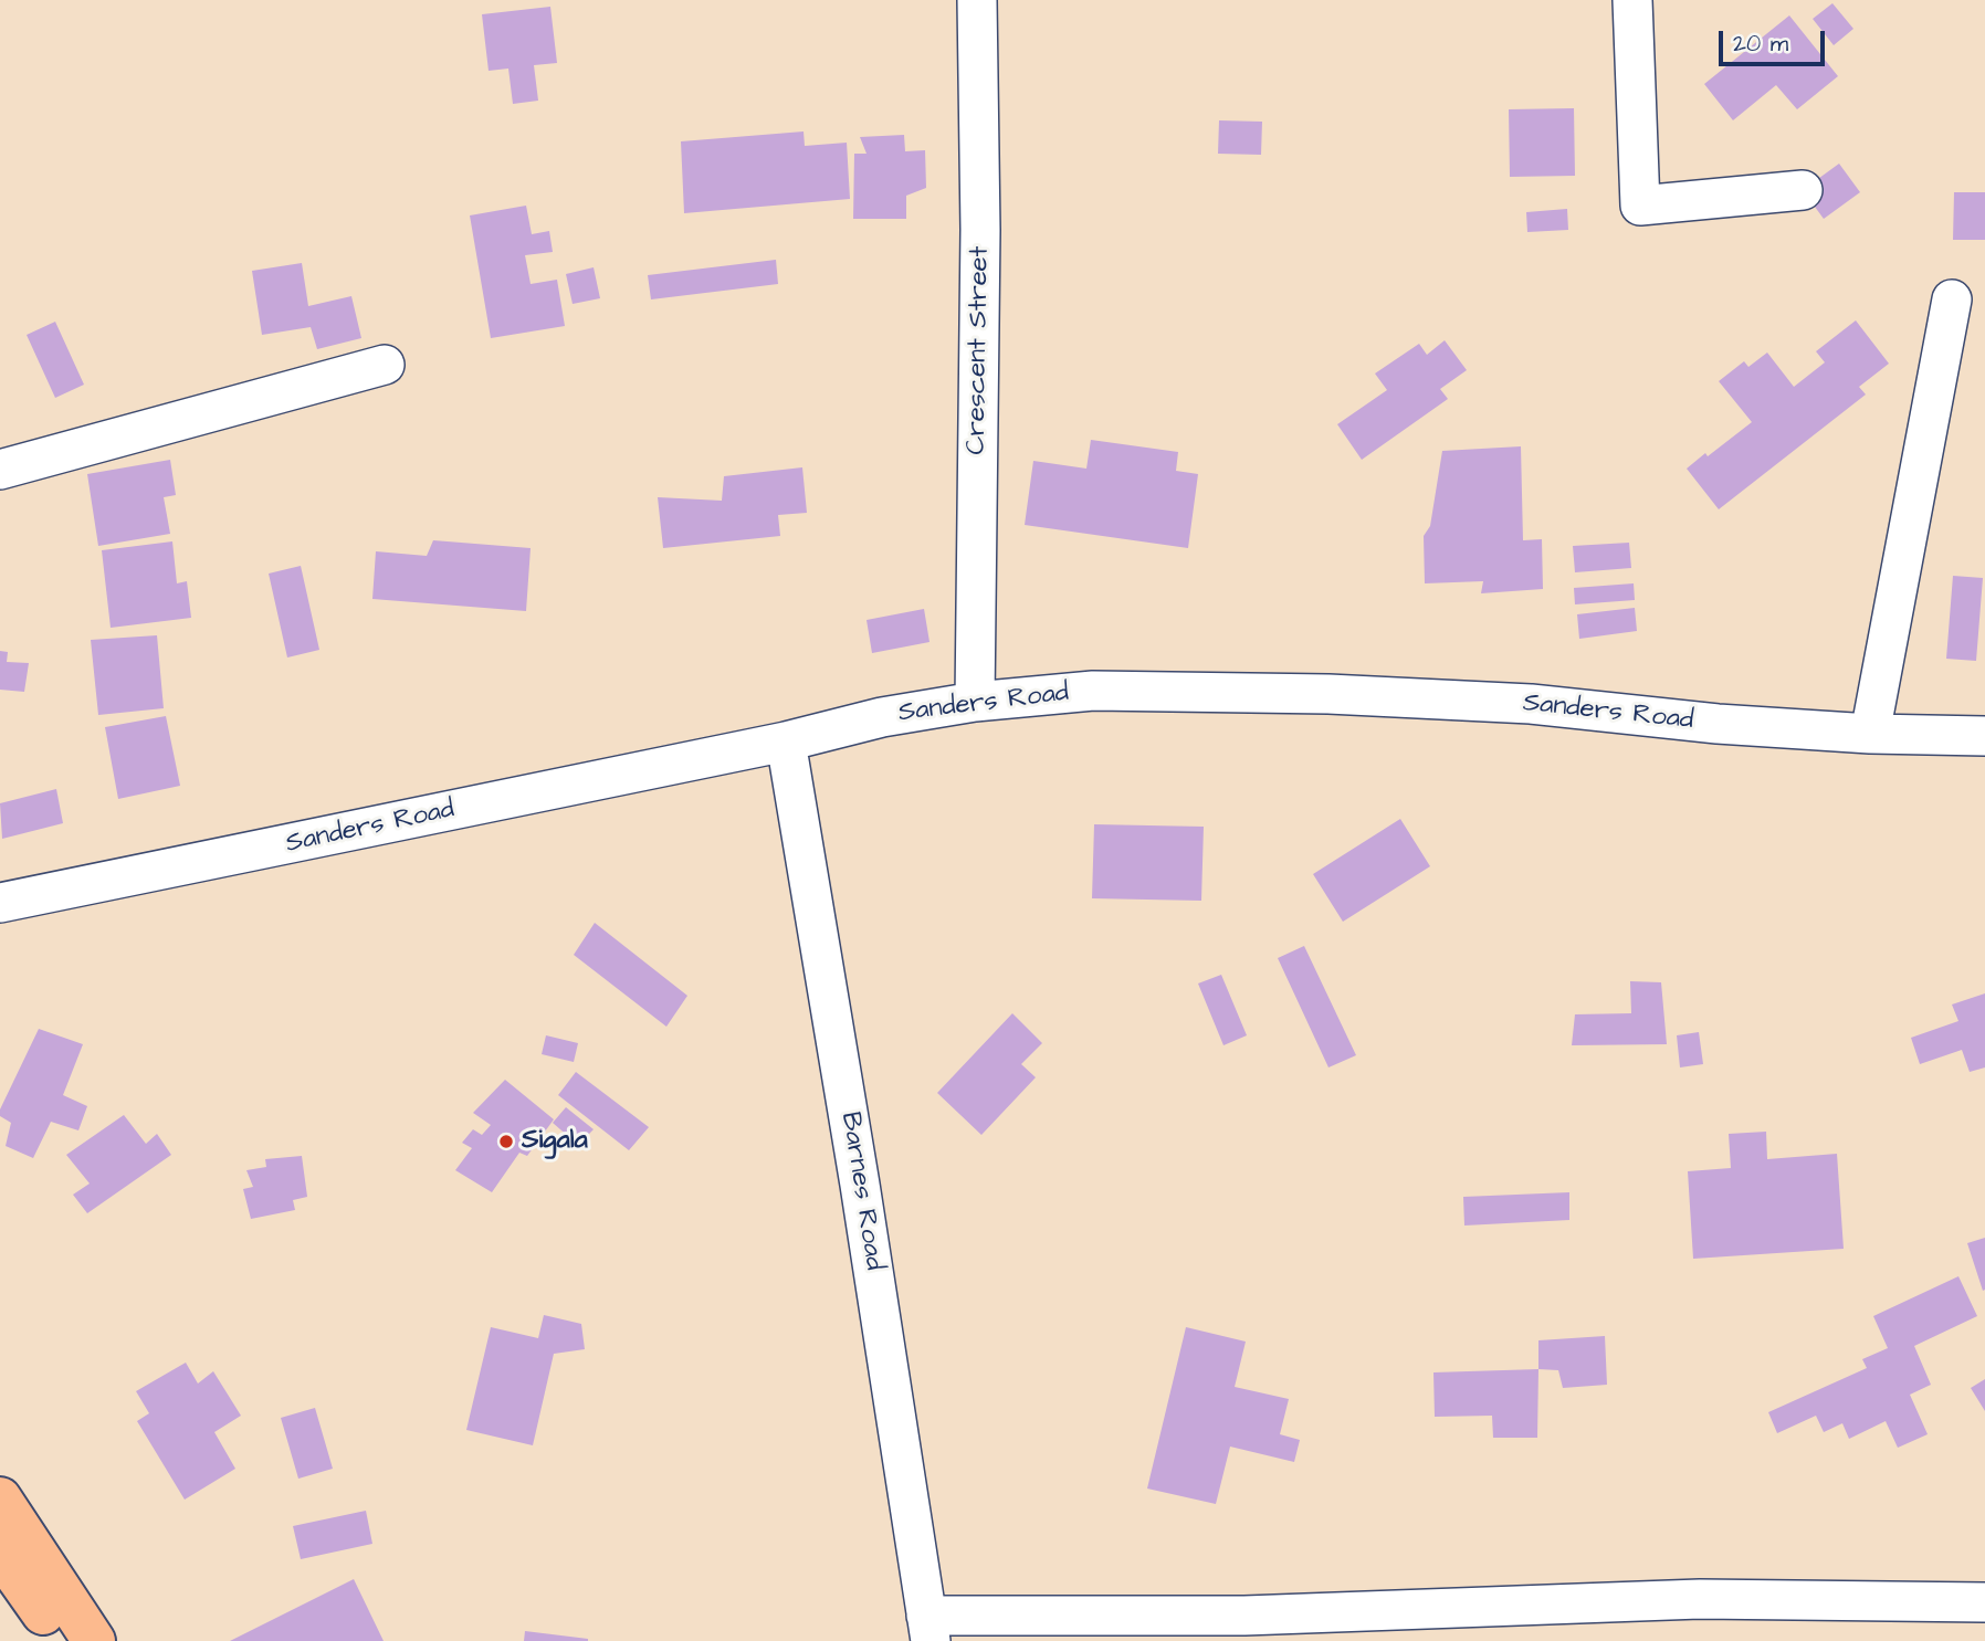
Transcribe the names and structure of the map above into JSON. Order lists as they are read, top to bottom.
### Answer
{
  "streets": {
    "street": ["Crescent Street", "Sanders Road", "Barnes Road"]
  },
  "crossings": [
    ["Crescent Street", "Sanders Road"],
    ["Sanders Road", "Barnes Road"]
  ],
  "places": ["Sigala"],
  "scale_bar": "20 m"
}
